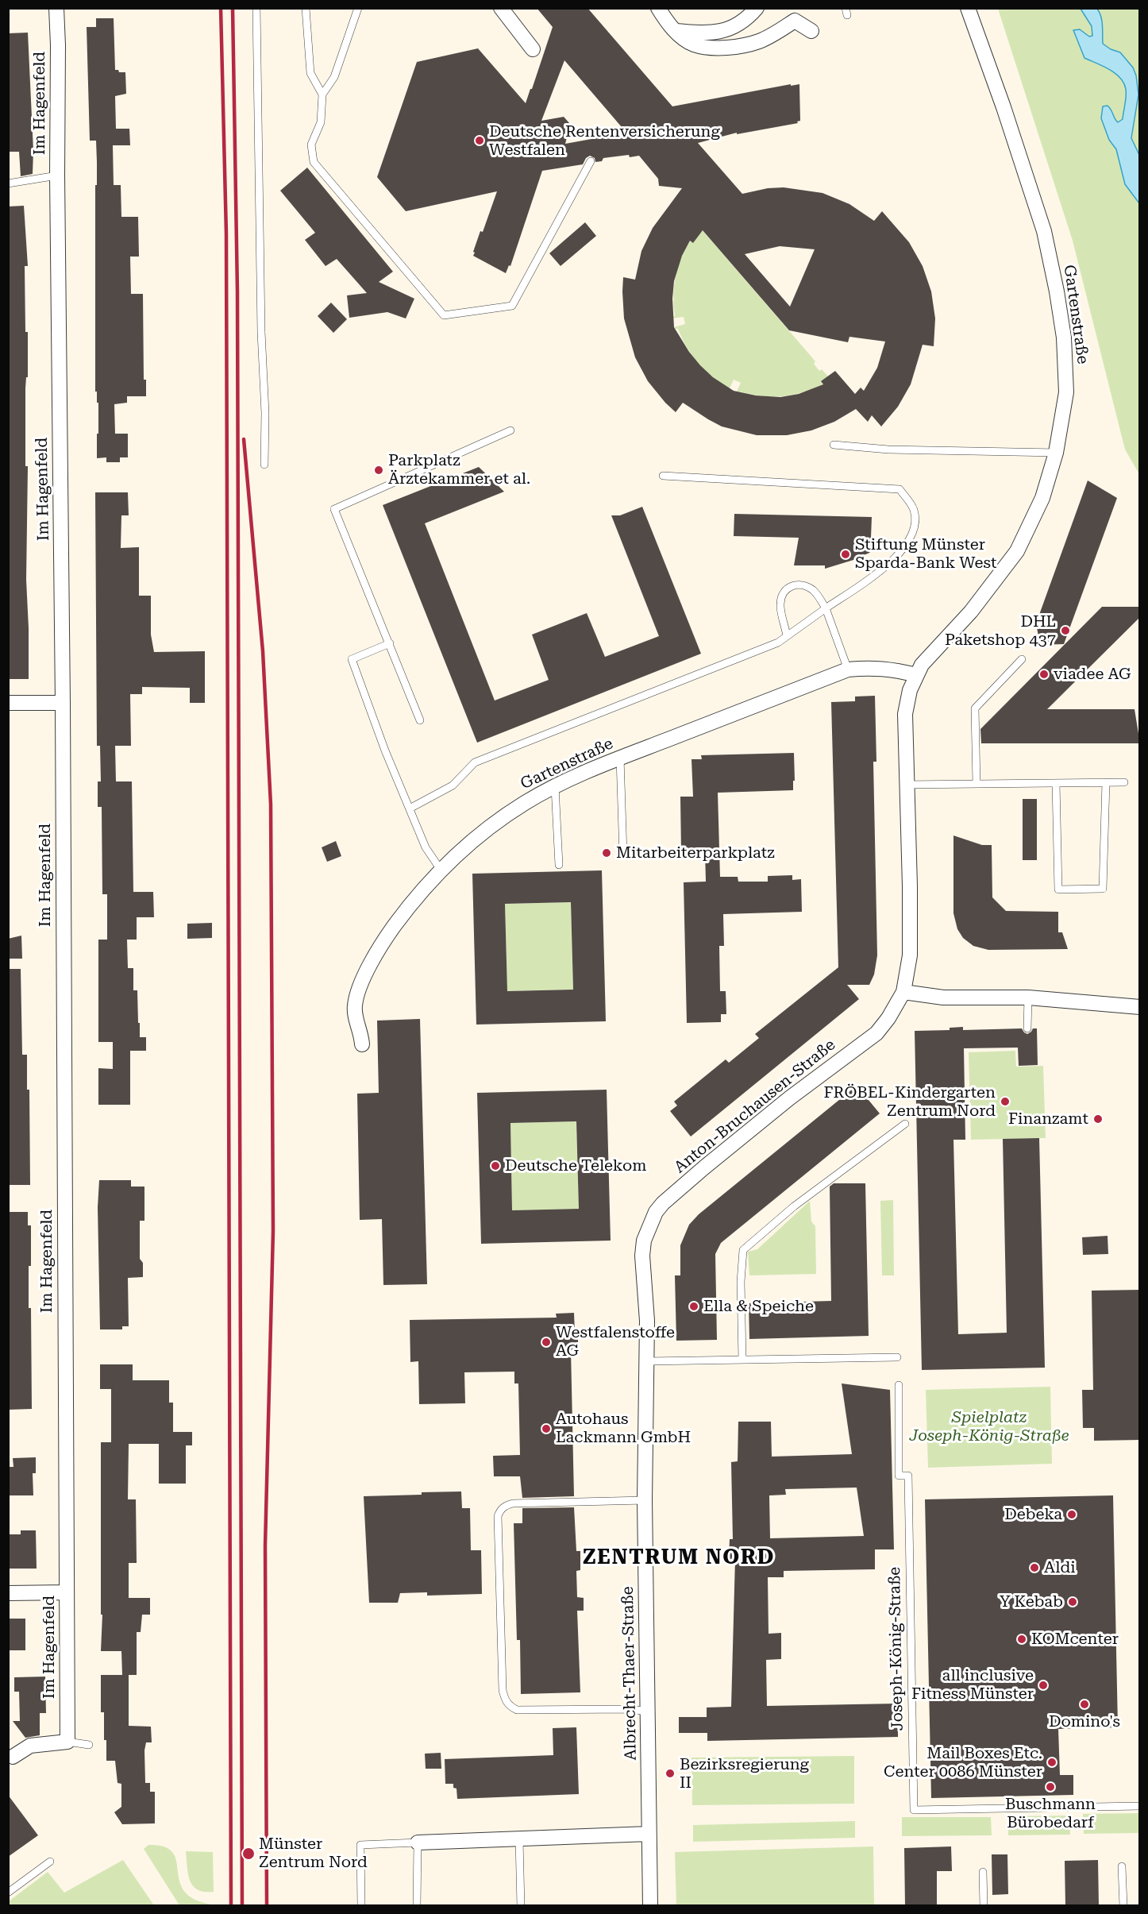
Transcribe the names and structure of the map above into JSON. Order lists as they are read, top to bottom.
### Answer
{
  "streets": {
    "street": [
      "Im Hagenfeld",
      "Gartenstraße",
      "Anton-Bruchausen-Straße",
      "Albrecht-Thaer-Straße"
    ],
    "lane": ["Joseph-König-Straße"]
  },
  "crossings": [
    ["Gartenstraße", "Anton-Bruchausen-Straße"],
    ["Anton-Bruchausen-Straße", "Albrecht-Thaer-Straße"]
  ],
  "districts": ["ZENTRUM NORD"],
  "parks": ["Spielplatz Joseph-König-Straße"],
  "places": [
    "Deutsche Rentenversicherung Westfalen",
    "Parkplatz Ärztekammer et al.",
    "Stiftung Münster Sparda-Bank West",
    "DHL Paketshop 437",
    "viadee AG",
    "Mitarbeiterparkplatz",
    "FRÖBEL-Kindergarten Zentrum Nord",
    "Finanzamt",
    "Deutsche Telekom",
    "Ella & Speiche",
    "Westfalenstoffe AG",
    "Autohaus Lackmann GmbH",
    "Debeka",
    "Aldi",
    "Y Kebab",
    "KOMcenter",
    "all inclusive Fitness Münster",
    "Domino's",
    "Mail Boxes Etc. Center 0086 Münster",
    "Bezirksregierung II",
    "Buschmann Bürobedarf",
    "Münster Zentrum Nord"
  ]
}
